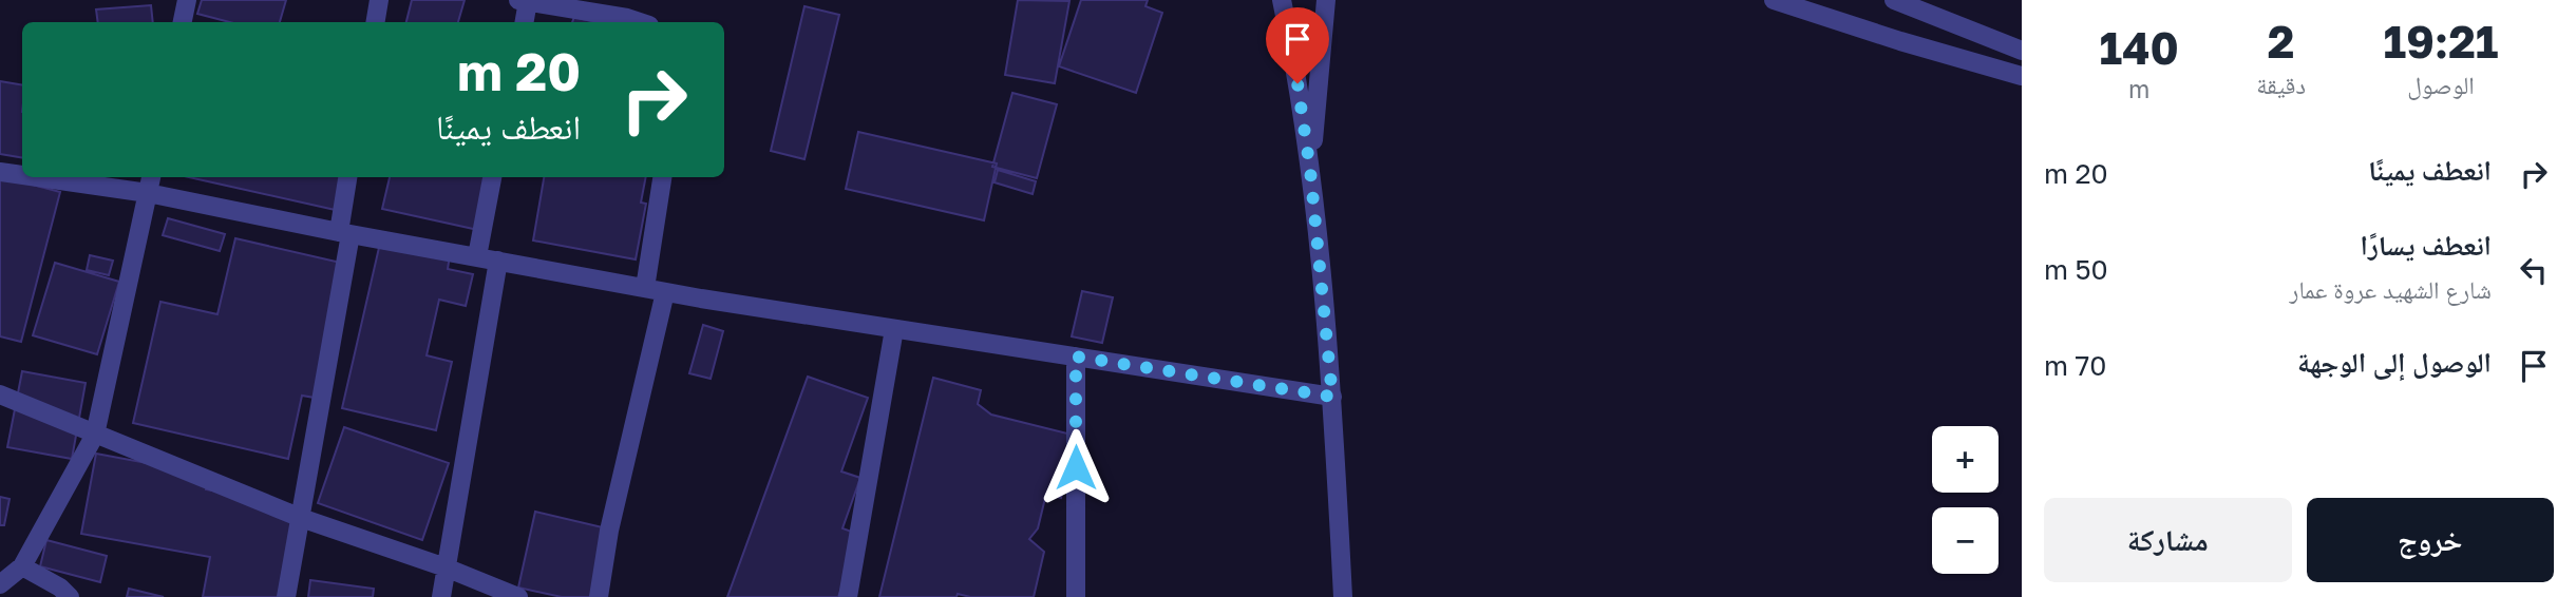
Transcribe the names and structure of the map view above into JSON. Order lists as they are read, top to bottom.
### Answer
{
  "page": {
    "eta": [
      "19:21",
      "الوصول",
      "2",
      "دقيقة",
      "140",
      "m"
    ],
    "turn": ["20 m", "انعطف يمينًا"],
    "list": [
      {
        "name": "انعطف يمينًا",
        "value": "20 m"
      },
      {
        "name": "انعطف يسارًا",
        "note": "شارع الشهيد عروة عمار",
        "value": "50 m"
      },
      {
        "name": "الوصول إلى الوجهة",
        "value": "70 m"
      }
    ],
    "map_buttons": ["+", "−"],
    "buttons": ["خروج", "مشاركة"]
  }
}
